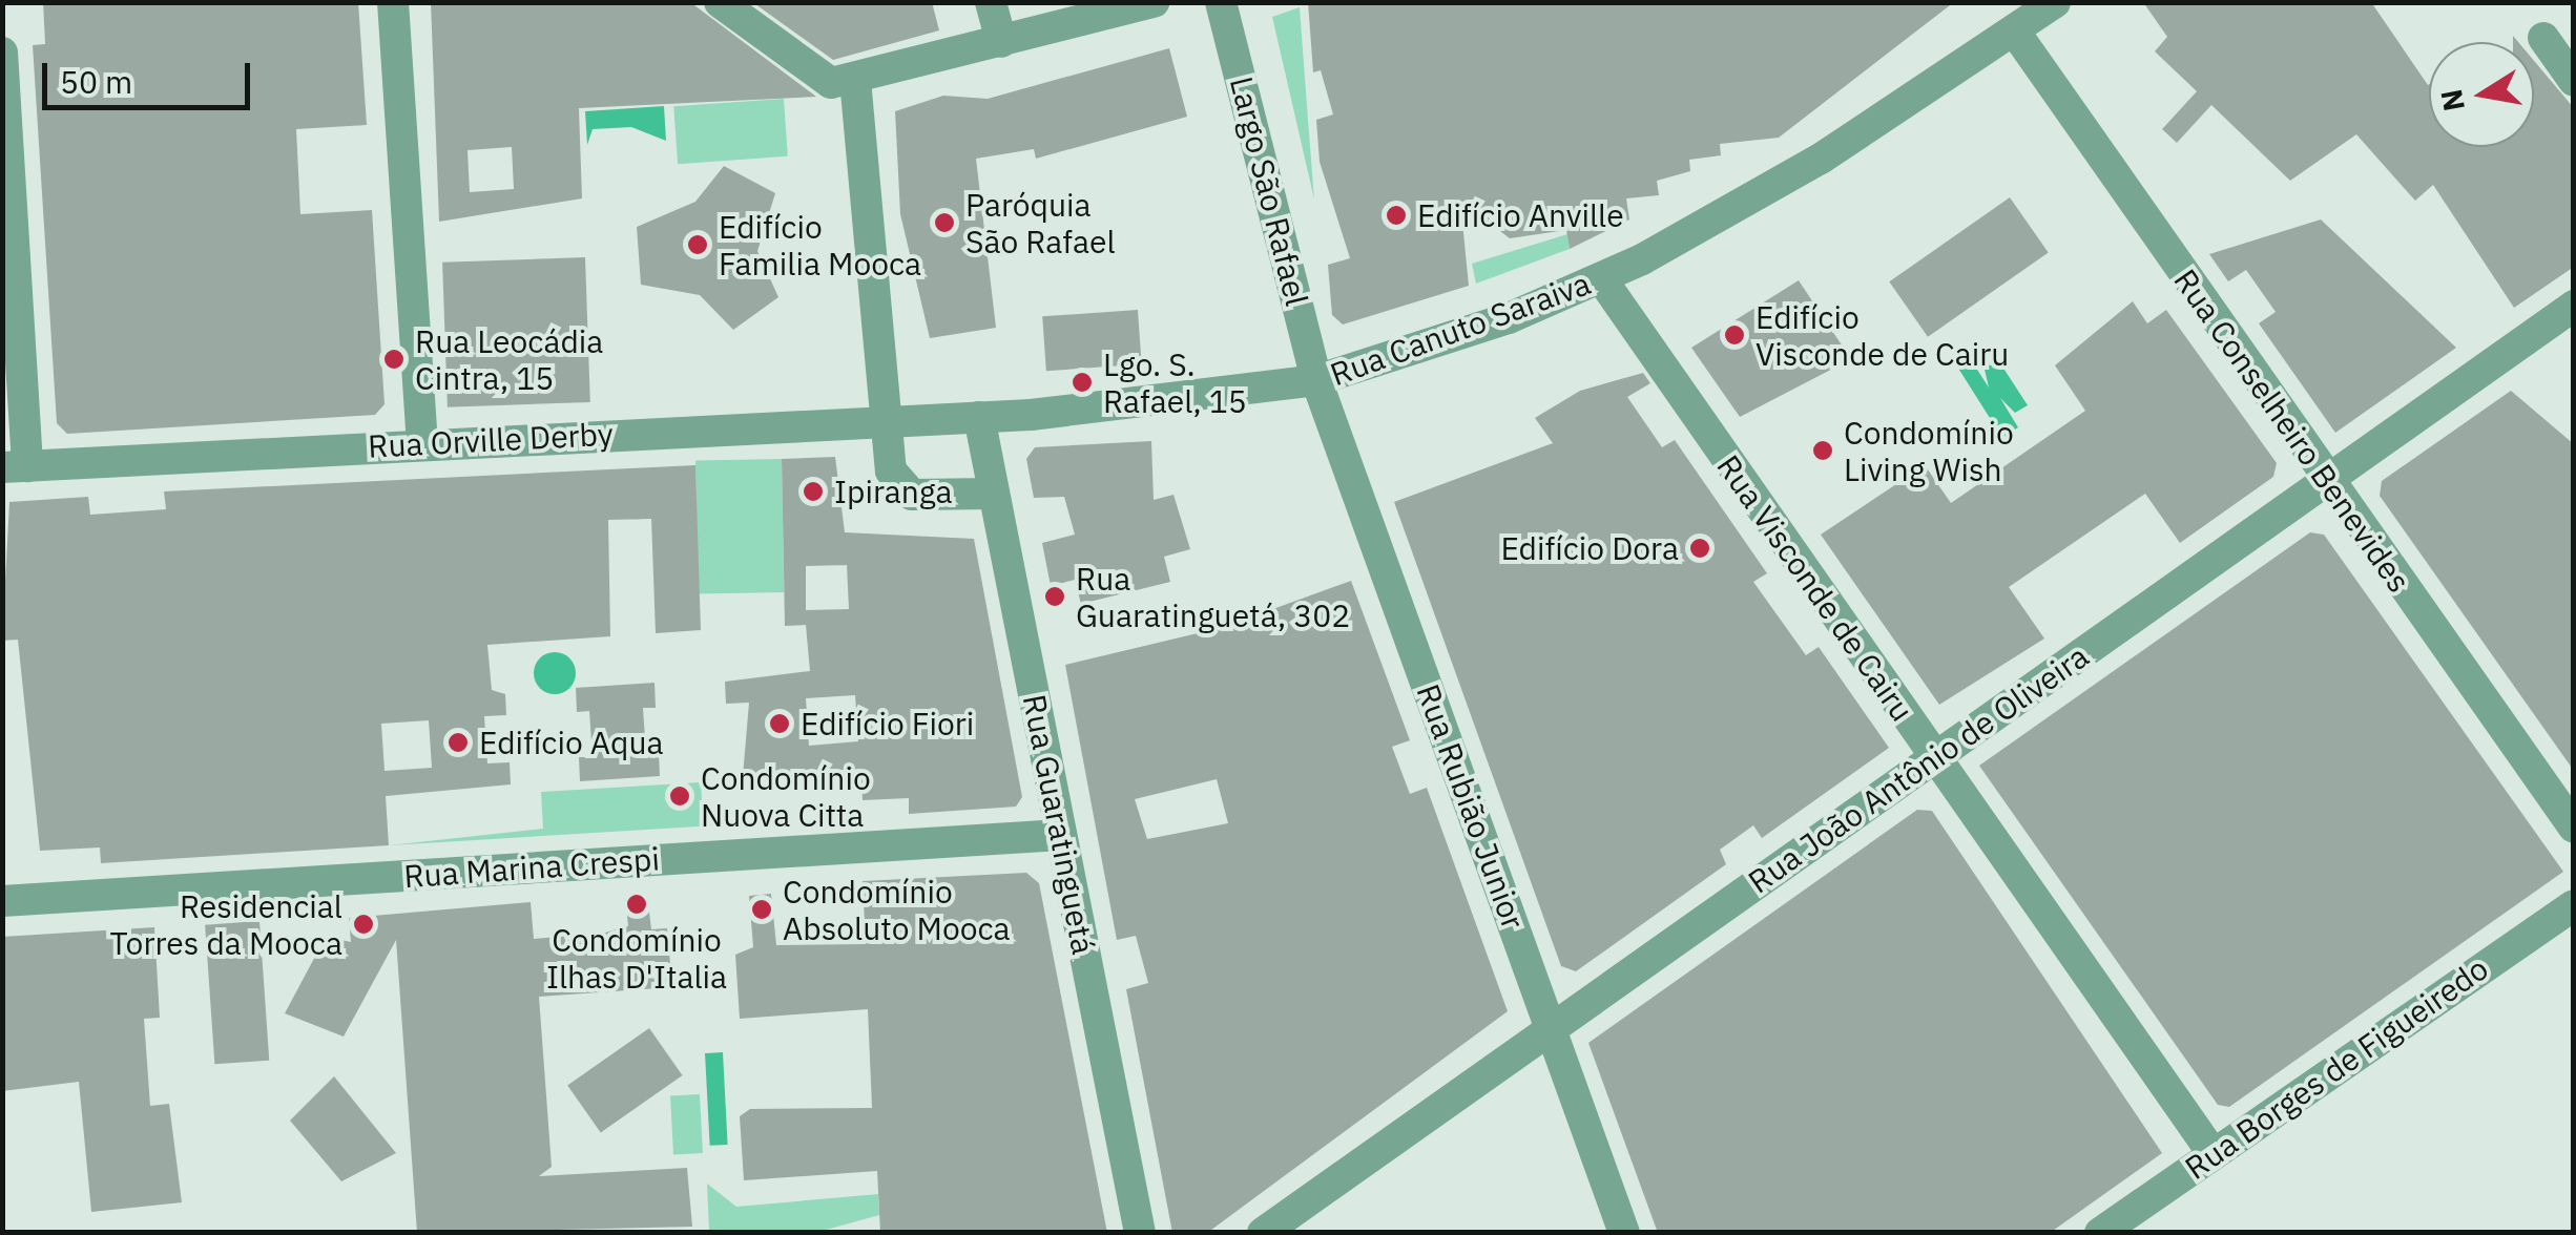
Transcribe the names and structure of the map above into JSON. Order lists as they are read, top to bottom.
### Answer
{
  "streets": {
    "street": [
      "Largo São Rafael",
      "Rua Canuto Saraiva",
      "Rua Conselheiro Benevides",
      "Rua Orville Derby",
      "Rua Visconde de Cairu",
      "Rua João Antônio de Oliveira",
      "Rua Rubião Junior",
      "Rua Guaratinguetá",
      "Rua Marina Crespi",
      "Rua Borges de Figueiredo"
    ]
  },
  "crossings": [
    ["Largo São Rafael", "Rua Canuto Saraiva"],
    ["Largo São Rafael", "Rua Rubião Junior"],
    ["Rua Canuto Saraiva", "Rua Conselheiro Benevides"],
    ["Rua Canuto Saraiva", "Rua Orville Derby"],
    ["Rua Canuto Saraiva", "Rua Visconde de Cairu"],
    ["Rua Canuto Saraiva", "Rua Rubião Junior"],
    ["Rua Canuto Saraiva", "Rua Guaratinguetá"],
    ["Rua Conselheiro Benevides", "Rua João Antônio de Oliveira"],
    ["Rua Orville Derby", "Rua Guaratinguetá"],
    ["Rua Visconde de Cairu", "Rua João Antônio de Oliveira"],
    ["Rua Visconde de Cairu", "Rua Borges de Figueiredo"],
    ["Rua João Antônio de Oliveira", "Rua Rubião Junior"],
    ["Rua Guaratinguetá", "Rua Marina Crespi"]
  ],
  "places": [
    "Edifício Anville",
    "Paróquia São Rafael",
    "Edifício Familia Mooca",
    "Edifício Visconde de Cairu",
    "Rua Leocádia Cintra, 15",
    "Lgo. S. Rafael, 15",
    "Condomínio Living Wish",
    "Ipiranga",
    "Edifício Dora",
    "Rua Guaratinguetá, 302",
    "Edifício Fiori",
    "Edifício Aqua",
    "Condomínio Nuova Citta",
    "Condomínio Ilhas D'Italia",
    "Condomínio Absoluto Mooca",
    "Residencial Torres da Mooca"
  ],
  "scale_bar": "50 m",
  "north": "left"
}
